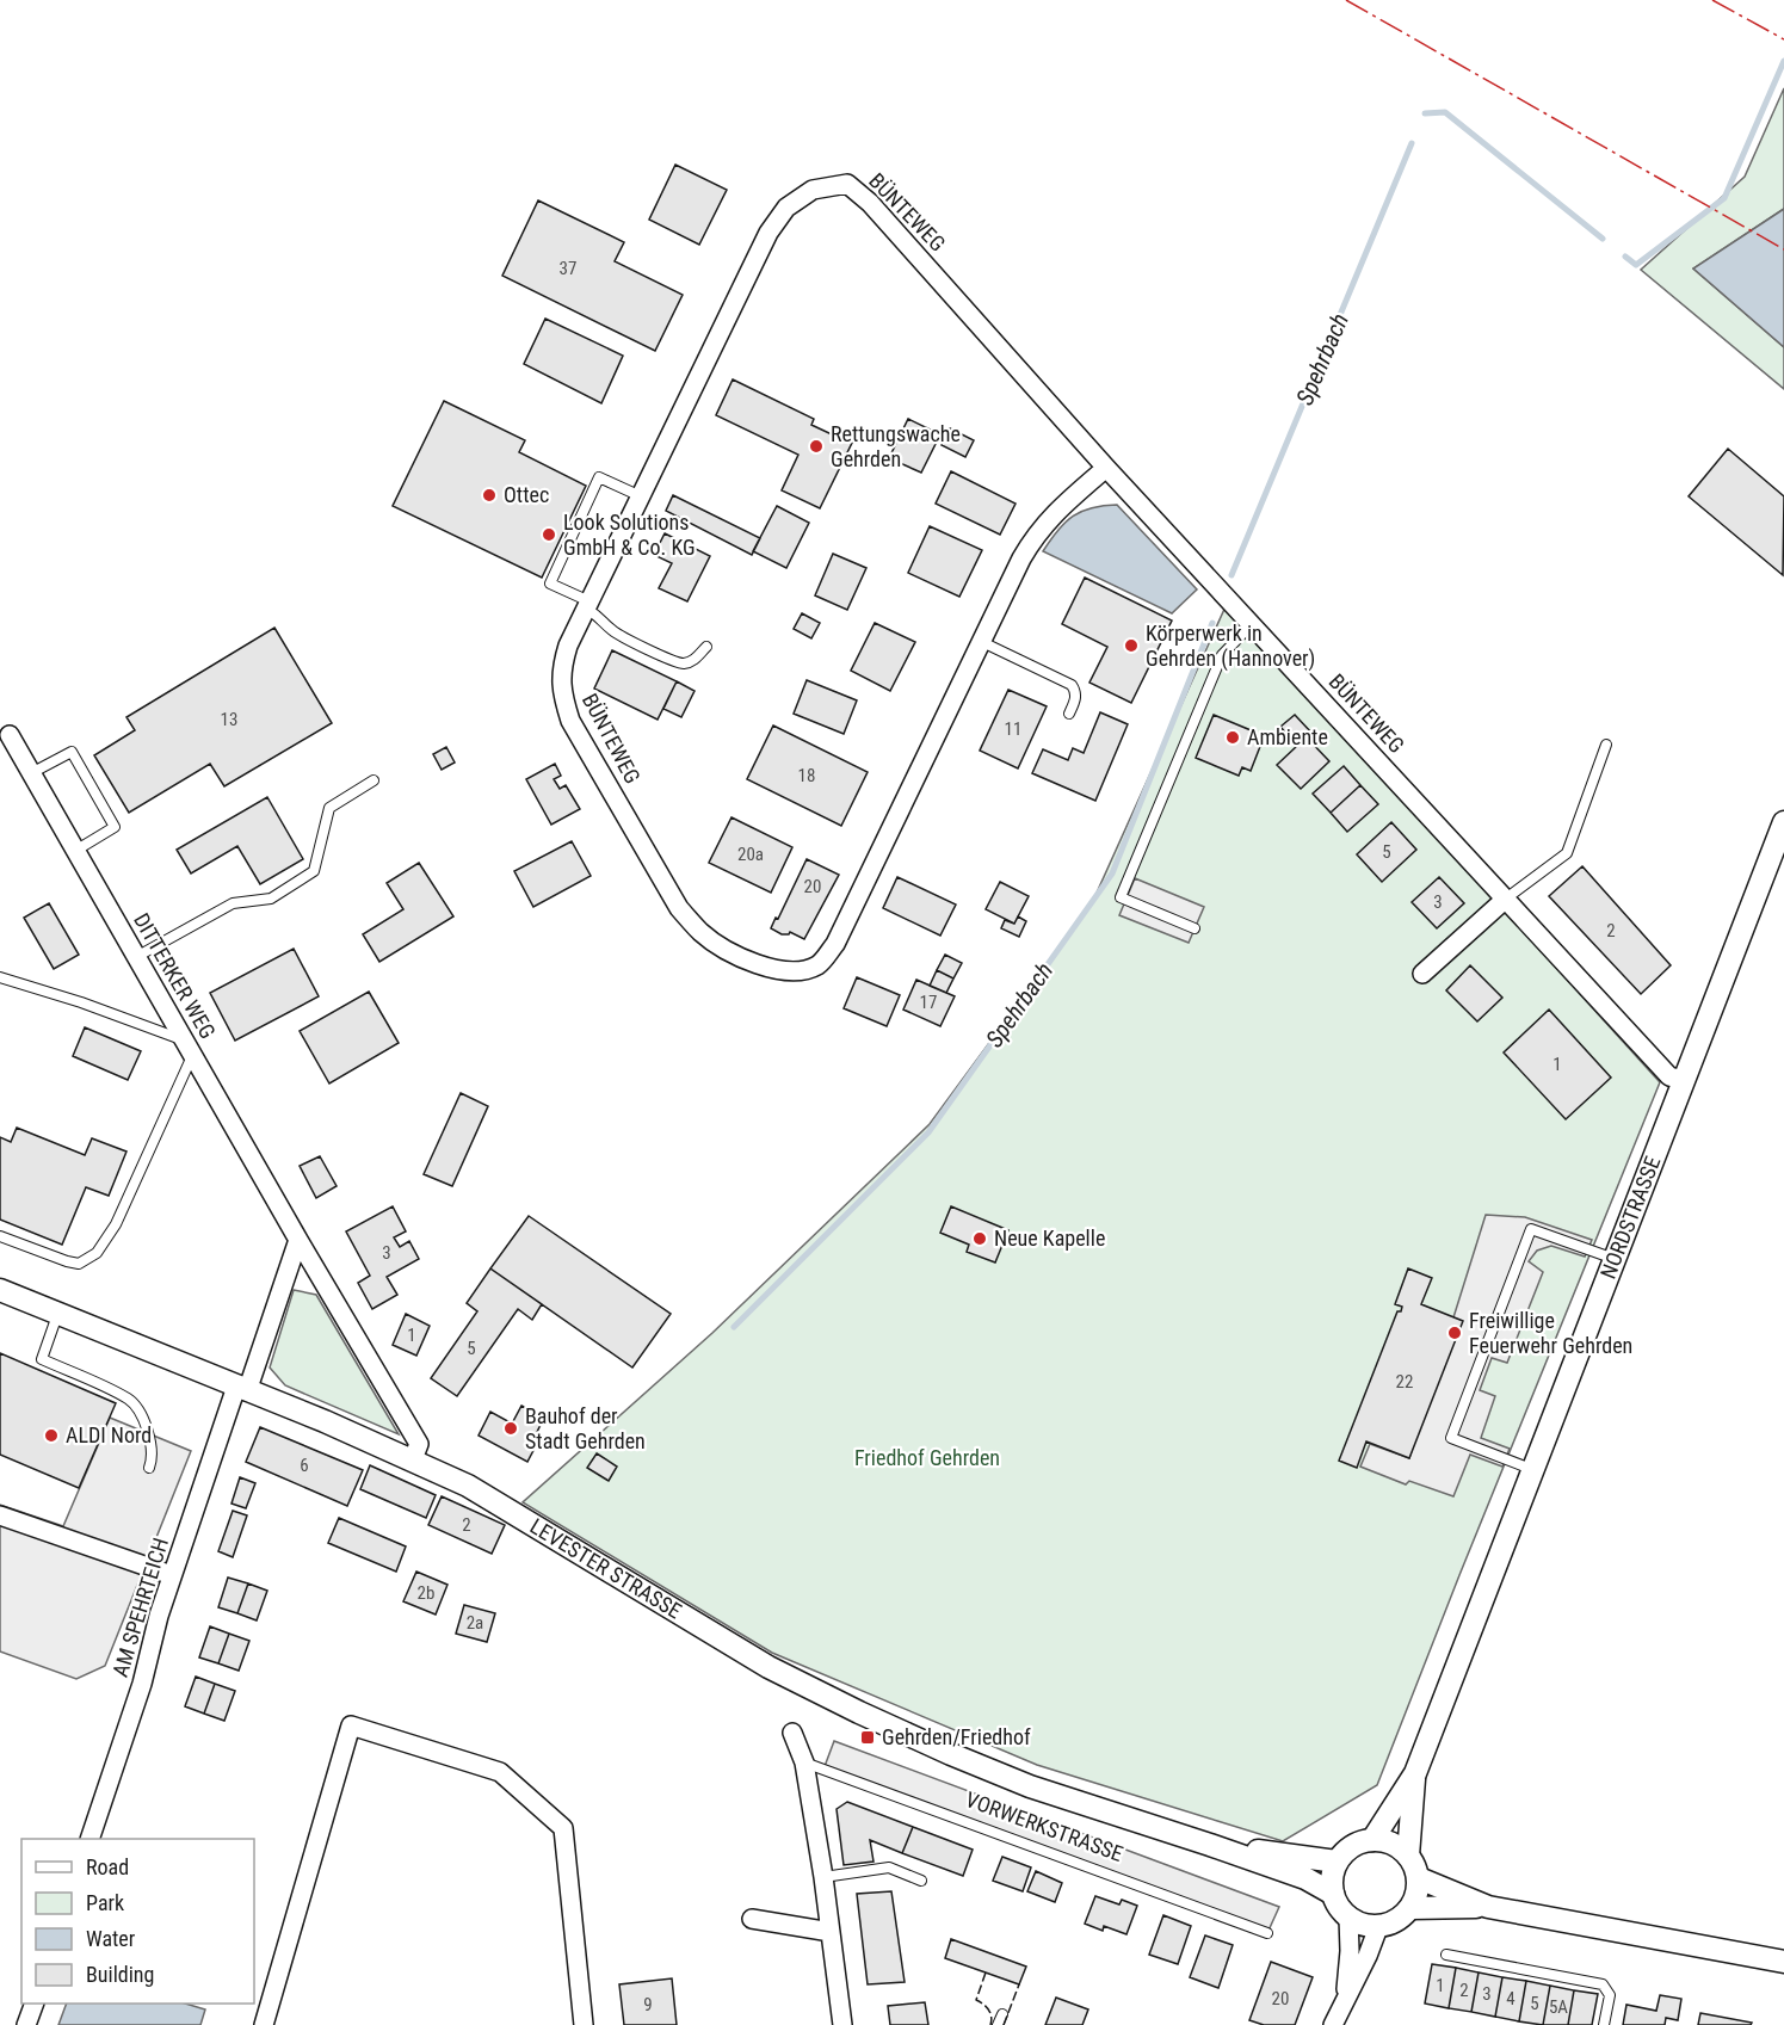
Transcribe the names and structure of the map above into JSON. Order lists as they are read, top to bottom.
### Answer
{
  "streets": {
    "street": [
      "BÜNTEWEG",
      "DITTERKER WEG",
      "NORDSTRASSE",
      "LEVESTER STRASSE",
      "AM SPEHRTEICH"
    ],
    "lane": ["VORWERKSTRASSE"]
  },
  "crossings": [
    ["BÜNTEWEG", "NORDSTRASSE"],
    ["DITTERKER WEG", "LEVESTER STRASSE"],
    ["NORDSTRASSE", "LEVESTER STRASSE"],
    ["LEVESTER STRASSE", "AM SPEHRTEICH"]
  ],
  "water": ["Spehrbach"],
  "parks": ["Friedhof Gehrden"],
  "places": {
    "other": [
      "Rettungswache Gehrden",
      "Ottec",
      "Look Solutions GmbH & Co. KG",
      "Körperwerk in Gehrden (Hannover)",
      "Ambiente",
      "Neue Kapelle",
      "Freiwillige Feuerwehr Gehrden",
      "Bauhof der Stadt Gehrden",
      "ALDI Nord"
    ],
    "transit": ["Gehrden/Friedhof"]
  },
  "house_numbers": [
    "37",
    "13",
    "11",
    "18",
    "5",
    "20a",
    "20",
    "3",
    "2",
    "17",
    "1",
    "3",
    "1",
    "5",
    "22",
    "6",
    "2",
    "2b",
    "2a",
    "1",
    "2",
    "3",
    "20",
    "4",
    "5",
    "9",
    "5A"
  ],
  "legend": [
    "Road",
    "Park",
    "Water",
    "Building"
  ]
}
